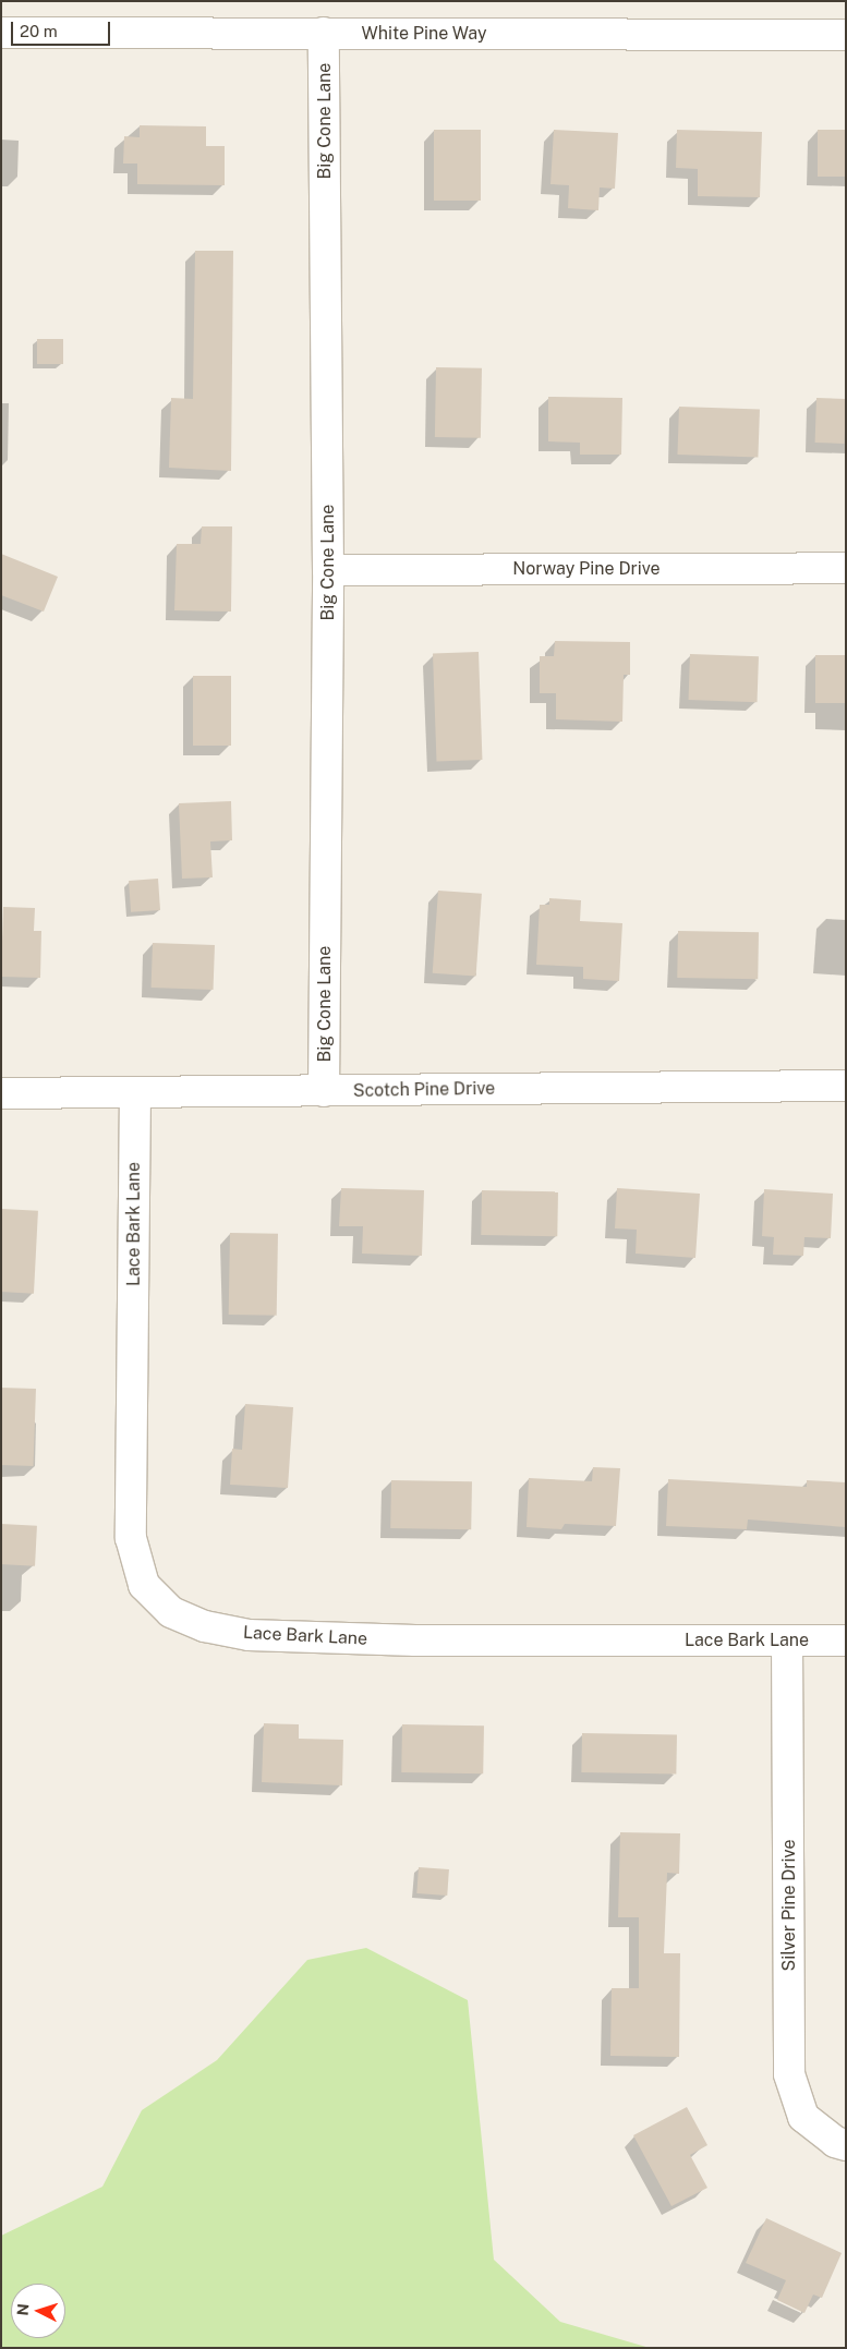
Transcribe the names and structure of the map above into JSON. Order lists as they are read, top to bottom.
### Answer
{
  "streets": {
    "street": [
      "White Pine Way",
      "Big Cone Lane",
      "Norway Pine Drive",
      "Scotch Pine Drive",
      "Lace Bark Lane",
      "Silver Pine Drive"
    ]
  },
  "crossings": [
    ["White Pine Way", "Big Cone Lane"],
    ["Big Cone Lane", "Norway Pine Drive"],
    ["Big Cone Lane", "Scotch Pine Drive"],
    ["Scotch Pine Drive", "Lace Bark Lane"],
    ["Lace Bark Lane", "Silver Pine Drive"]
  ],
  "scale_bar": "20 m",
  "north": "left"
}
